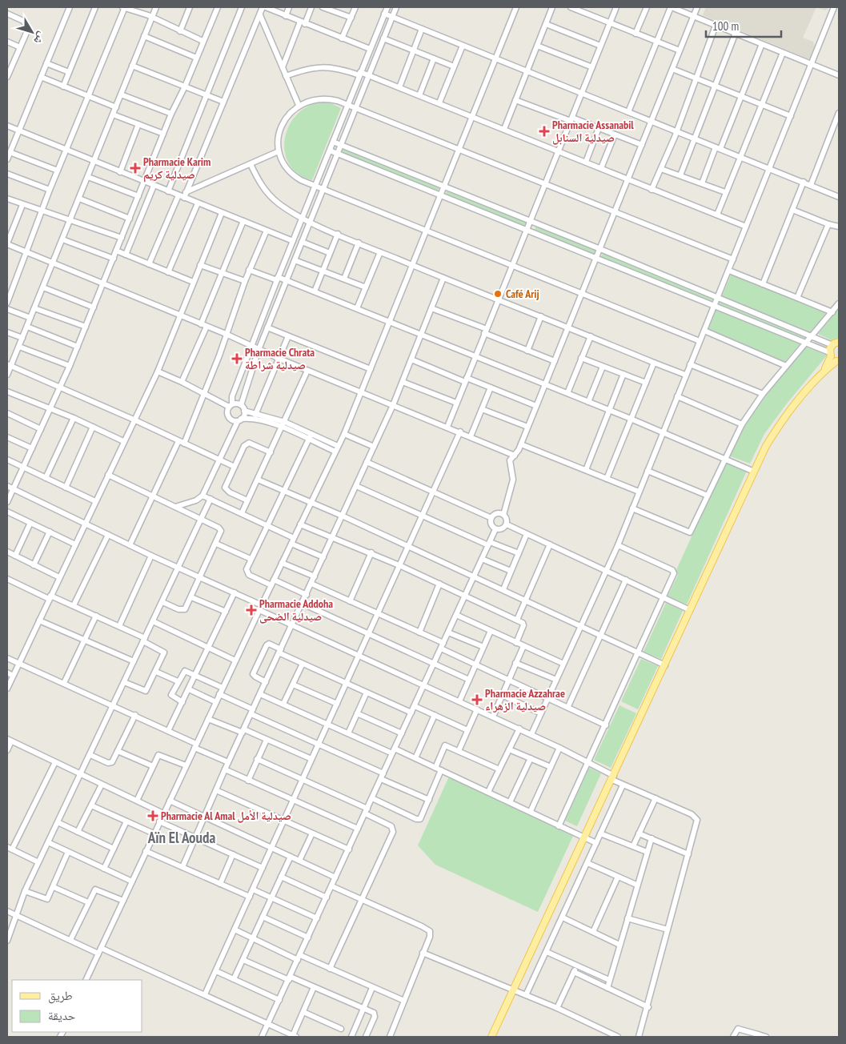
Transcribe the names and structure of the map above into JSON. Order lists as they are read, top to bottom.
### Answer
{
  "districts": ["Aïn El Aouda"],
  "places": {
    "health": [
      "Pharmacie Assanabil صيدلية السنابل",
      "Pharmacie Karim صيدلية كريم",
      "Pharmacie Chrata صيدلية شراطة",
      "Pharmacie Addoha صيدلية الضحى",
      "Pharmacie Azzahrae صيدلية الزهراء",
      "Pharmacie Al Amal صيدلية الأمل"
    ],
    "other": ["Café Arij"]
  },
  "legend": ["طريق", "حديقة"],
  "scale_bar": "100 m",
  "north": "bottom right"
}
